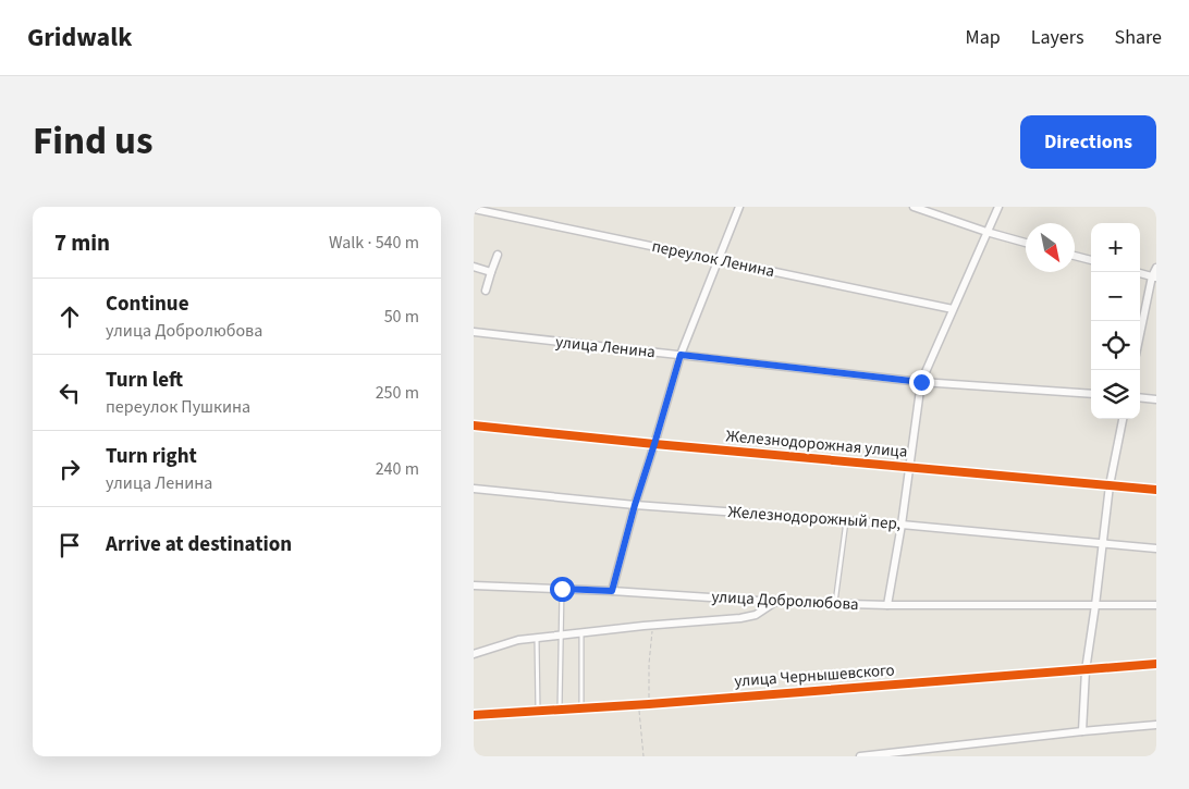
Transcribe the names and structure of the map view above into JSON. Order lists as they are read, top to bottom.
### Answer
{
  "streets": {
    "street": [
      "переулок Ленина",
      "улица Ленина",
      "Железнодорожная улица",
      "Железнодорожный пер,",
      "улица Добролюбова",
      "улица Чернышевского"
    ]
  },
  "north": "bottom right",
  "page": {
    "header": "Gridwalk",
    "nav": ["Map", "Layers", "Share"],
    "title": "Find us",
    "buttons": "Directions",
    "heading": ["7 min", "Walk · 540 m"],
    "map_buttons": ["+", "−"],
    "list": [
      ["Continue", "улица Добролюбова", "50 m"],
      ["Turn left", "переулок Пушкина", "250 m"],
      ["Turn right", "улица Ленина", "240 m"],
      "Arrive at destination"
    ]
  }
}
